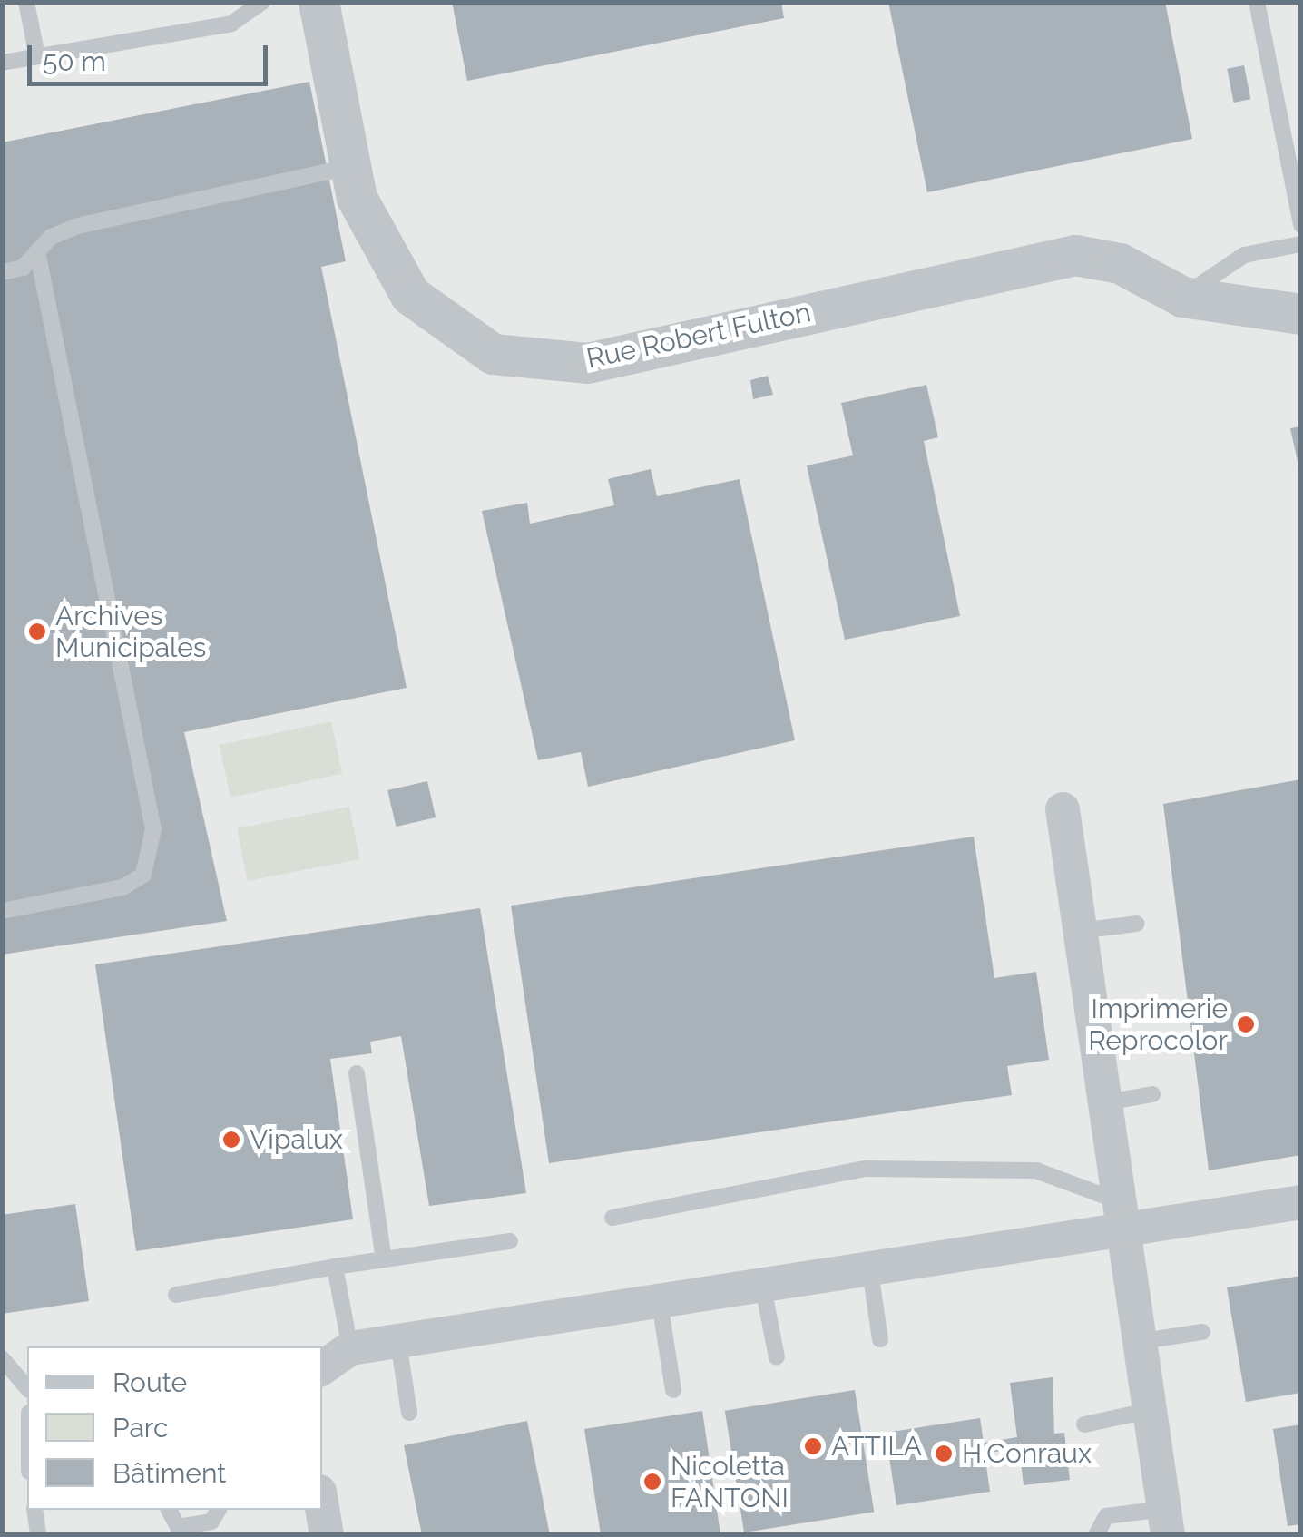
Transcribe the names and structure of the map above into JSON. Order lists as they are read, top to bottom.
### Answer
{
  "streets": {
    "street": ["Rue Robert Fulton"]
  },
  "places": [
    "Archives Municipales",
    "Imprimerie Reprocolor",
    "Vipalux",
    "ATTILA",
    "H.Conraux",
    "Nicoletta FANTONI"
  ],
  "legend": ["Route", "Parc", "Bâtiment"],
  "scale_bar": "50 m"
}
